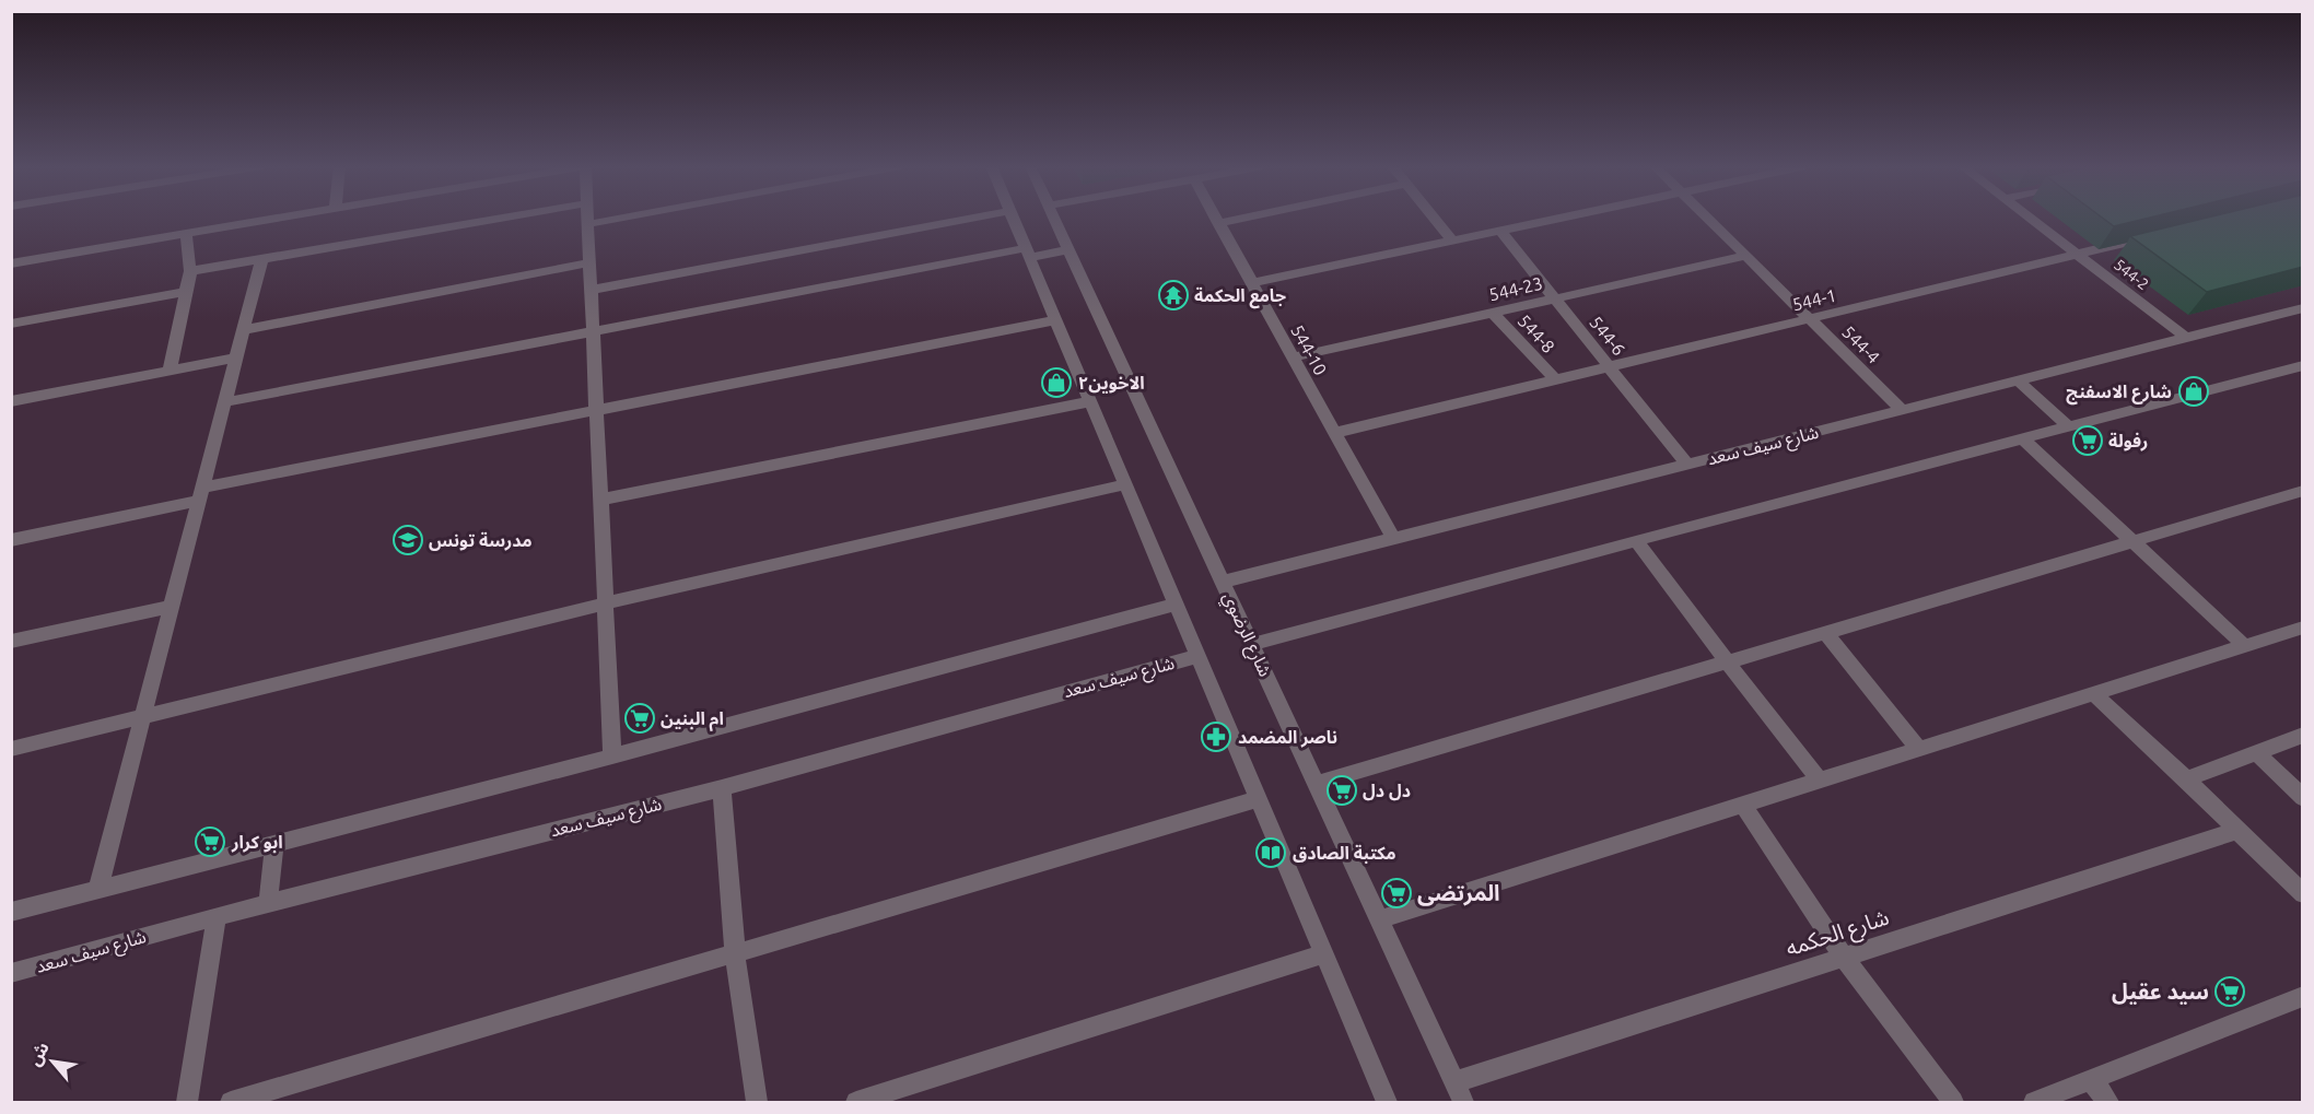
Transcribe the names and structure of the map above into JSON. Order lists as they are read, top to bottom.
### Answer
{
  "streets": {
    "street": [
      "544-2",
      "544-23",
      "544-1",
      "544-8",
      "544-6",
      "544-4",
      "544-10",
      "شارع سيف سعد",
      "شارع الرضوي",
      "شارع الحكمه"
    ]
  },
  "crossings": [
    ["544-2", "544-1"],
    ["544-2", "شارع سيف سعد"],
    ["544-23", "544-8"],
    ["544-23", "544-6"],
    ["544-23", "544-4"],
    ["544-23", "544-10"],
    ["544-1", "544-8"],
    ["544-1", "544-6"],
    ["544-1", "544-4"],
    ["544-1", "544-10"],
    ["544-6", "شارع سيف سعد"],
    ["544-4", "شارع سيف سعد"],
    ["544-10", "شارع سيف سعد"],
    ["شارع سيف سعد", "شارع الرضوي"],
    ["شارع الرضوي", "شارع الحكمه"]
  ],
  "places": {
    "temple": ["جامع الحكمة"],
    "shop": ["الاخوين٢", "شارع الاسفنج"],
    "supermarket": [
      "رفولة",
      "ام البنين",
      "دل دل",
      "ابو كرار",
      "المرتضى",
      "سيد عقيل"
    ],
    "school or university": ["مدرسة تونس"],
    "pharmacy": ["ناصر المضمد"],
    "library": ["مكتبة الصادق"]
  },
  "north": "top left"
}
